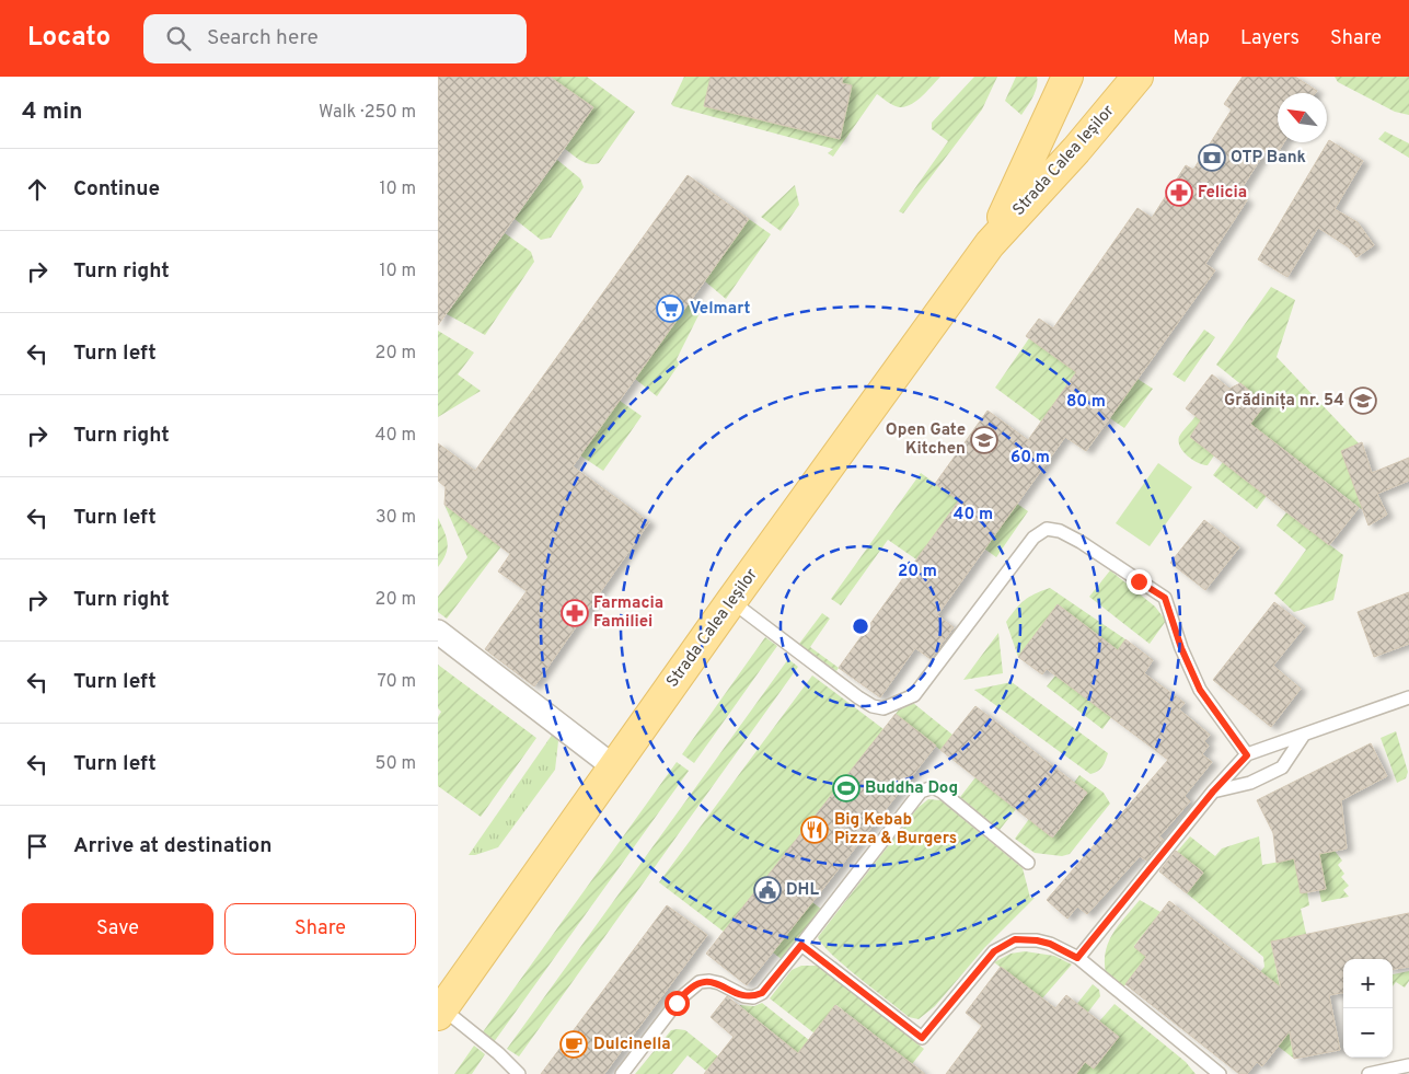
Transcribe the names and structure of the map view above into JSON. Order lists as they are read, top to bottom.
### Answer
{
  "streets": {
    "main road": ["Strada Calea Ieșilor"]
  },
  "places": {
    "bank": ["OTP Bank"],
    "pharmacy": ["Felicia", "Farmacia Familiei"],
    "supermarket": ["Velmart"],
    "school or university": ["Grădinița nr. 54", "Open Gate Kitchen"],
    "sports": ["Buddha Dog"],
    "restaurant": ["Big Kebab Pizza & Burgers"],
    "public building": ["DHL"],
    "cafe": ["Dulcinella"]
  },
  "north": "top left",
  "page": {
    "header": "Locato",
    "search": "Search here",
    "nav": ["Map", "Layers", "Share"],
    "heading": ["4 min", "Walk · 250 m"],
    "list": [
      ["Continue", "10 m"],
      ["Turn right", "10 m"],
      ["Turn left", "20 m"],
      ["Turn right", "40 m"],
      ["Turn left", "30 m"],
      ["Turn right", "20 m"],
      ["Turn left", "70 m"],
      ["Turn left", "50 m"],
      "Arrive at destination"
    ],
    "buttons": ["Save", "Share"],
    "map_buttons": ["+", "−"]
  },
  "rings": [
    "80 m",
    "60 m",
    "40 m",
    "20 m"
  ]
}
